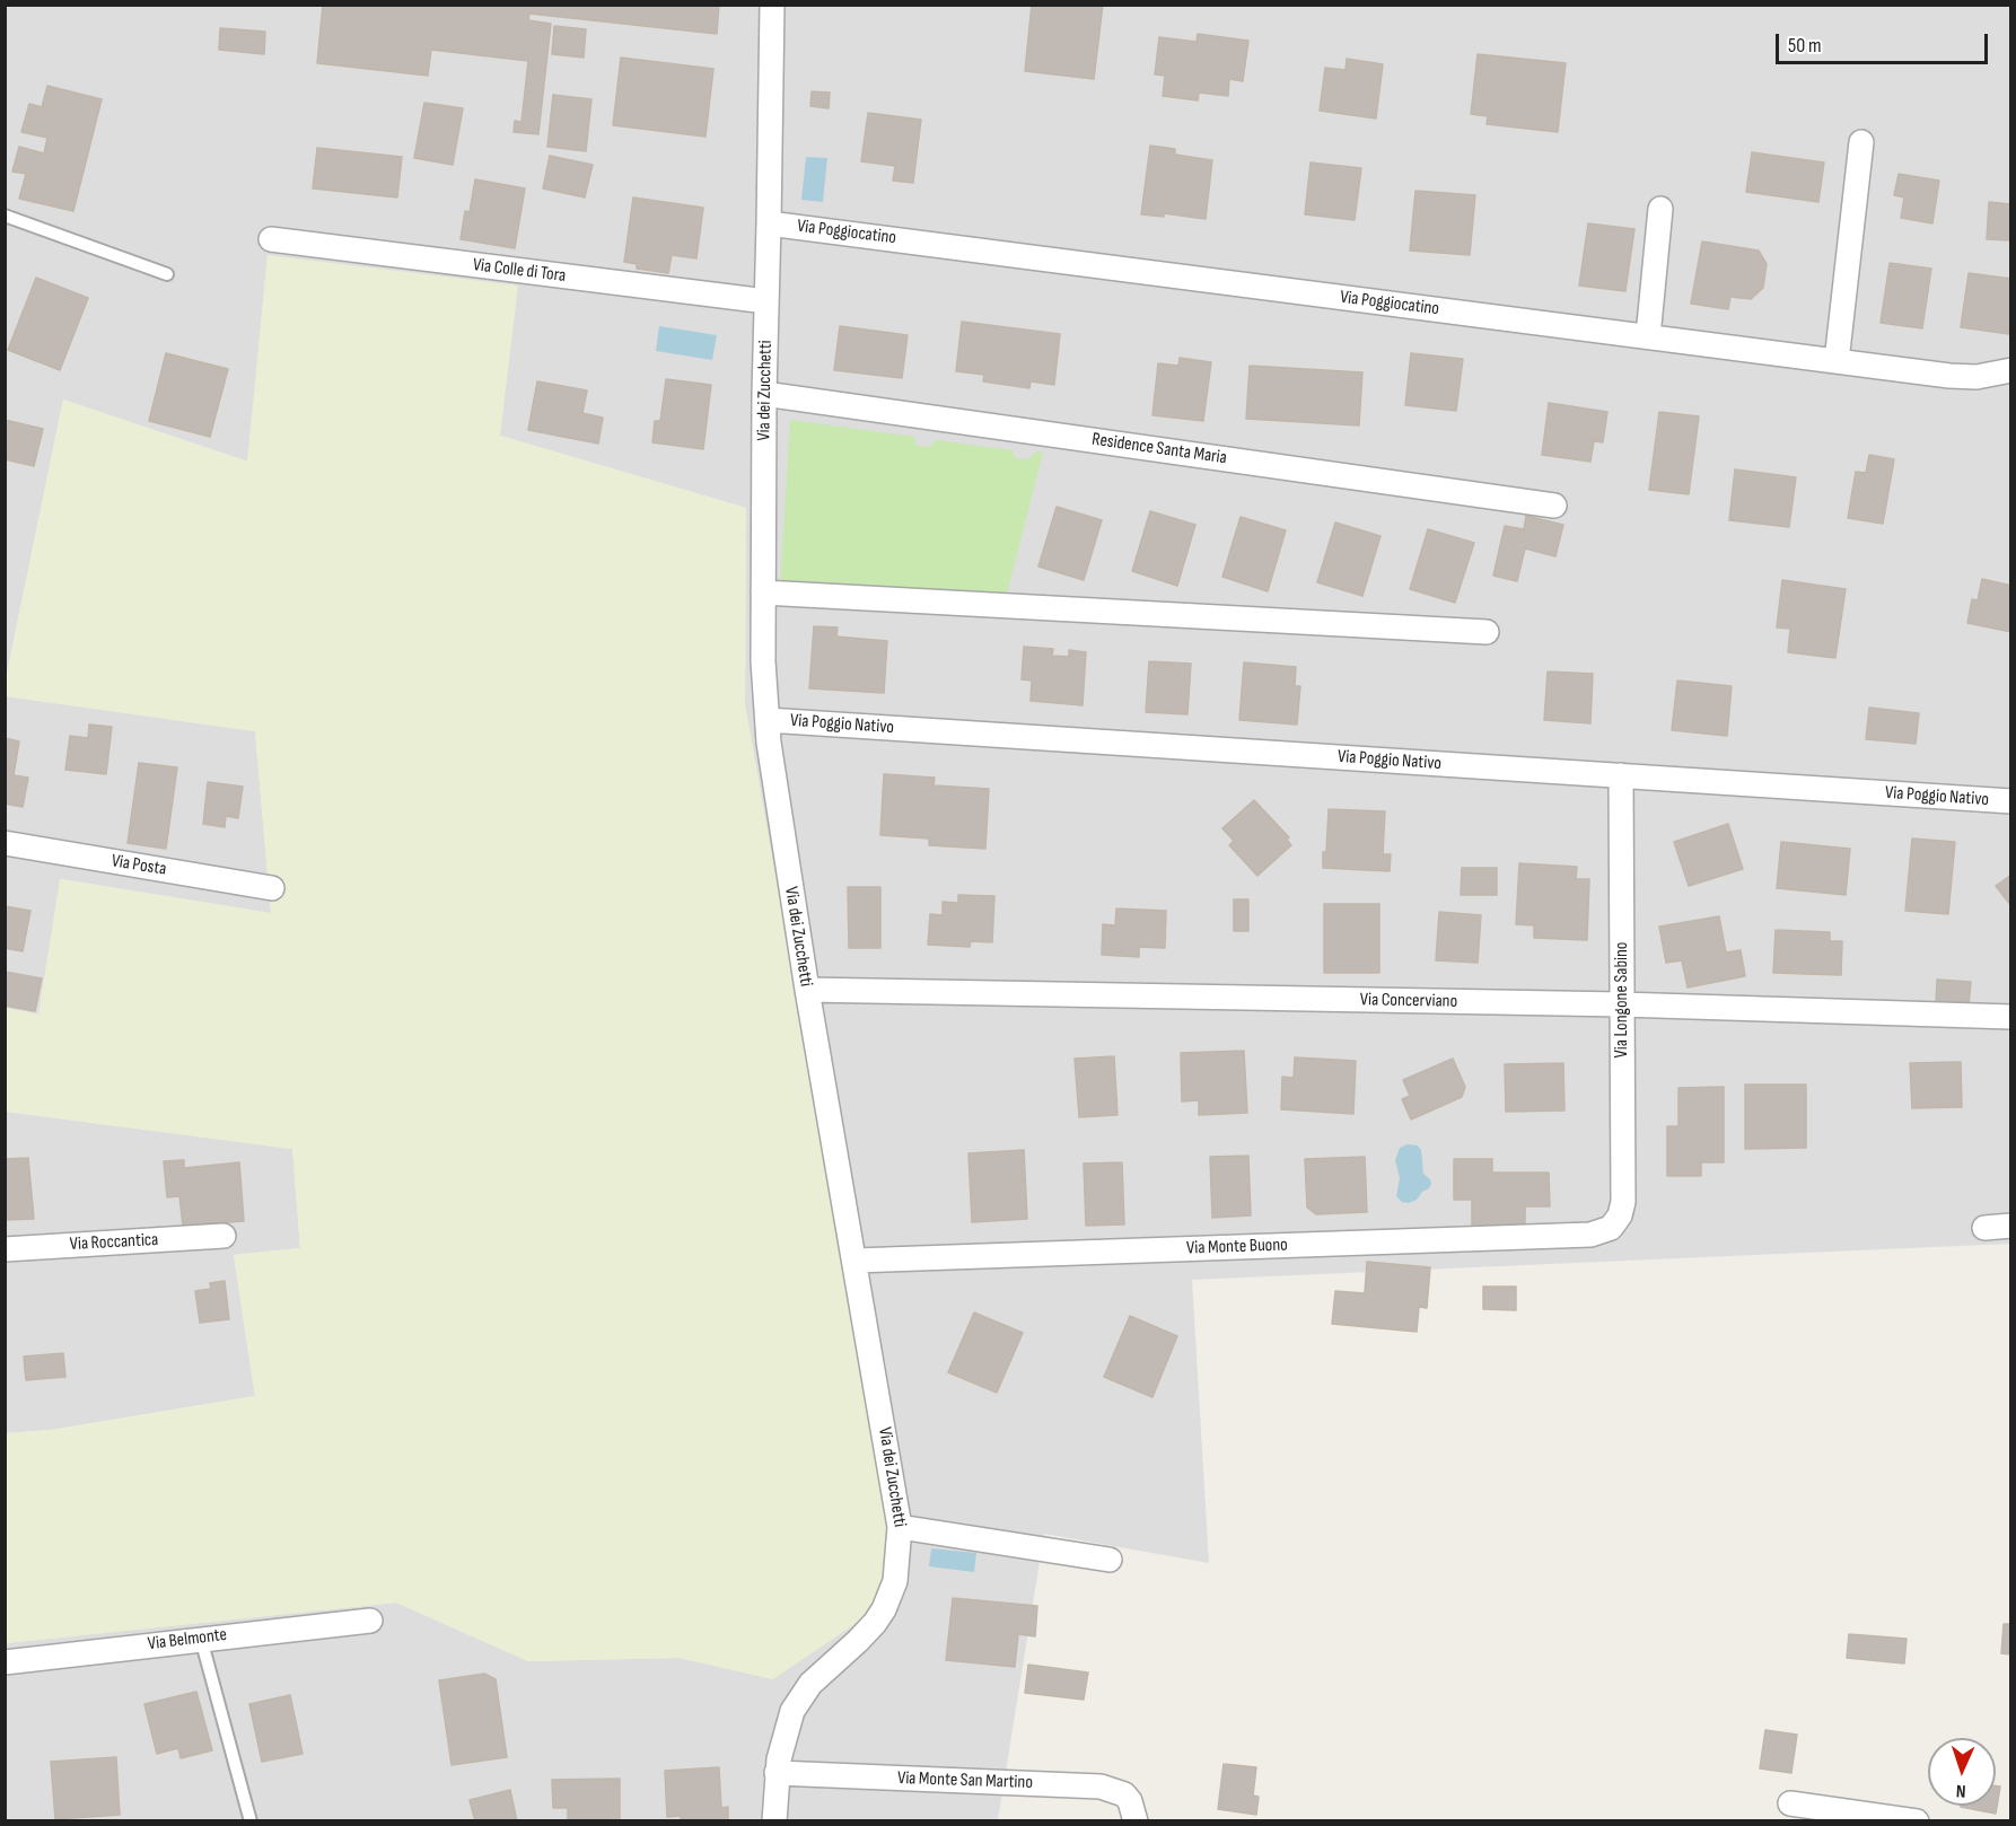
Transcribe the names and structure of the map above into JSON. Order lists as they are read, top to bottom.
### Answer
{
  "streets": {
    "street": [
      "Via Poggiocatino",
      "Via Colle di Tora",
      "Via dei Zucchetti",
      "Residence Santa Maria",
      "Via Poggio Nativo",
      "Via Posta",
      "Via Longone Sabino",
      "Via Concerviano",
      "Via Roccantica",
      "Via Monte Buono",
      "Via Belmonte",
      "Via Monte San Martino"
    ]
  },
  "crossings": [
    ["Via Poggiocatino", "Via dei Zucchetti"],
    ["Via Colle di Tora", "Via dei Zucchetti"],
    ["Via dei Zucchetti", "Residence Santa Maria"],
    ["Via dei Zucchetti", "Via Poggio Nativo"],
    ["Via dei Zucchetti", "Via Concerviano"],
    ["Via dei Zucchetti", "Via Monte Buono"],
    ["Via dei Zucchetti", "Via Monte San Martino"],
    ["Via Poggio Nativo", "Via Longone Sabino"],
    ["Via Longone Sabino", "Via Concerviano"],
    ["Via Longone Sabino", "Via Monte Buono"]
  ],
  "scale_bar": "50 m",
  "north": "bottom"
}
